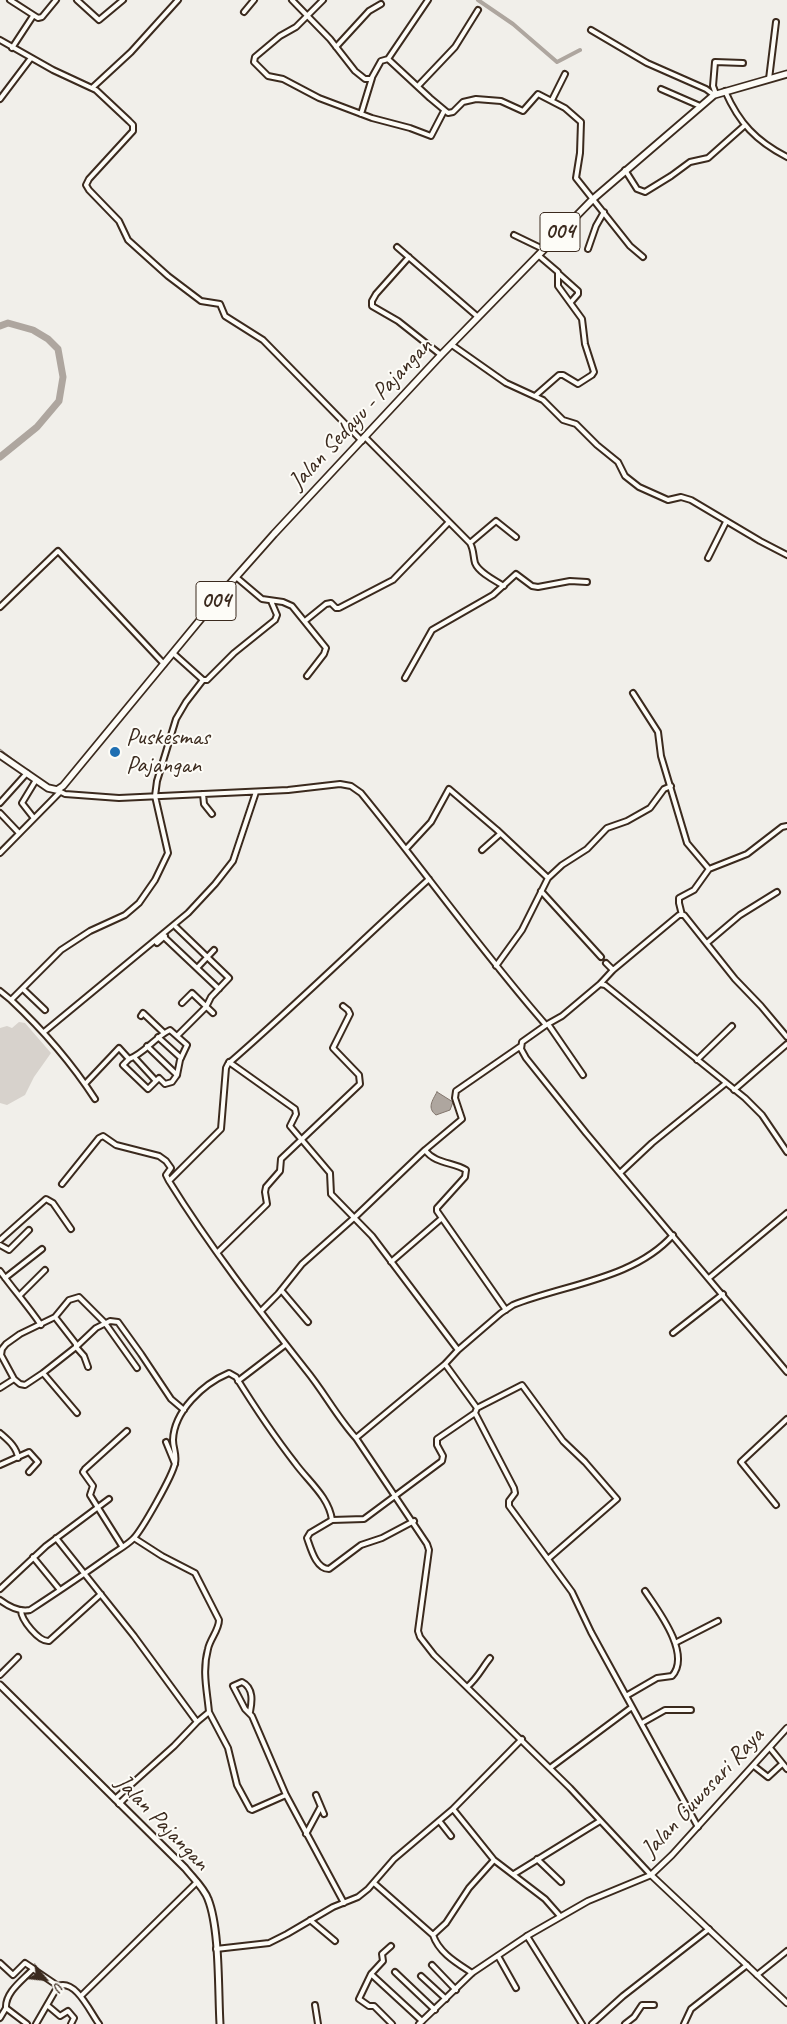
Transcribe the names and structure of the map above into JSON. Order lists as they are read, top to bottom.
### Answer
{
  "streets": {
    "main road": ["004", "Jalan Sedayu - Pajangan", "Jalan Pajangan"],
    "street": ["Jalan Guwosari Raya"]
  },
  "places": ["Puskesmas Pajangan"],
  "north": "bottom right"
}
